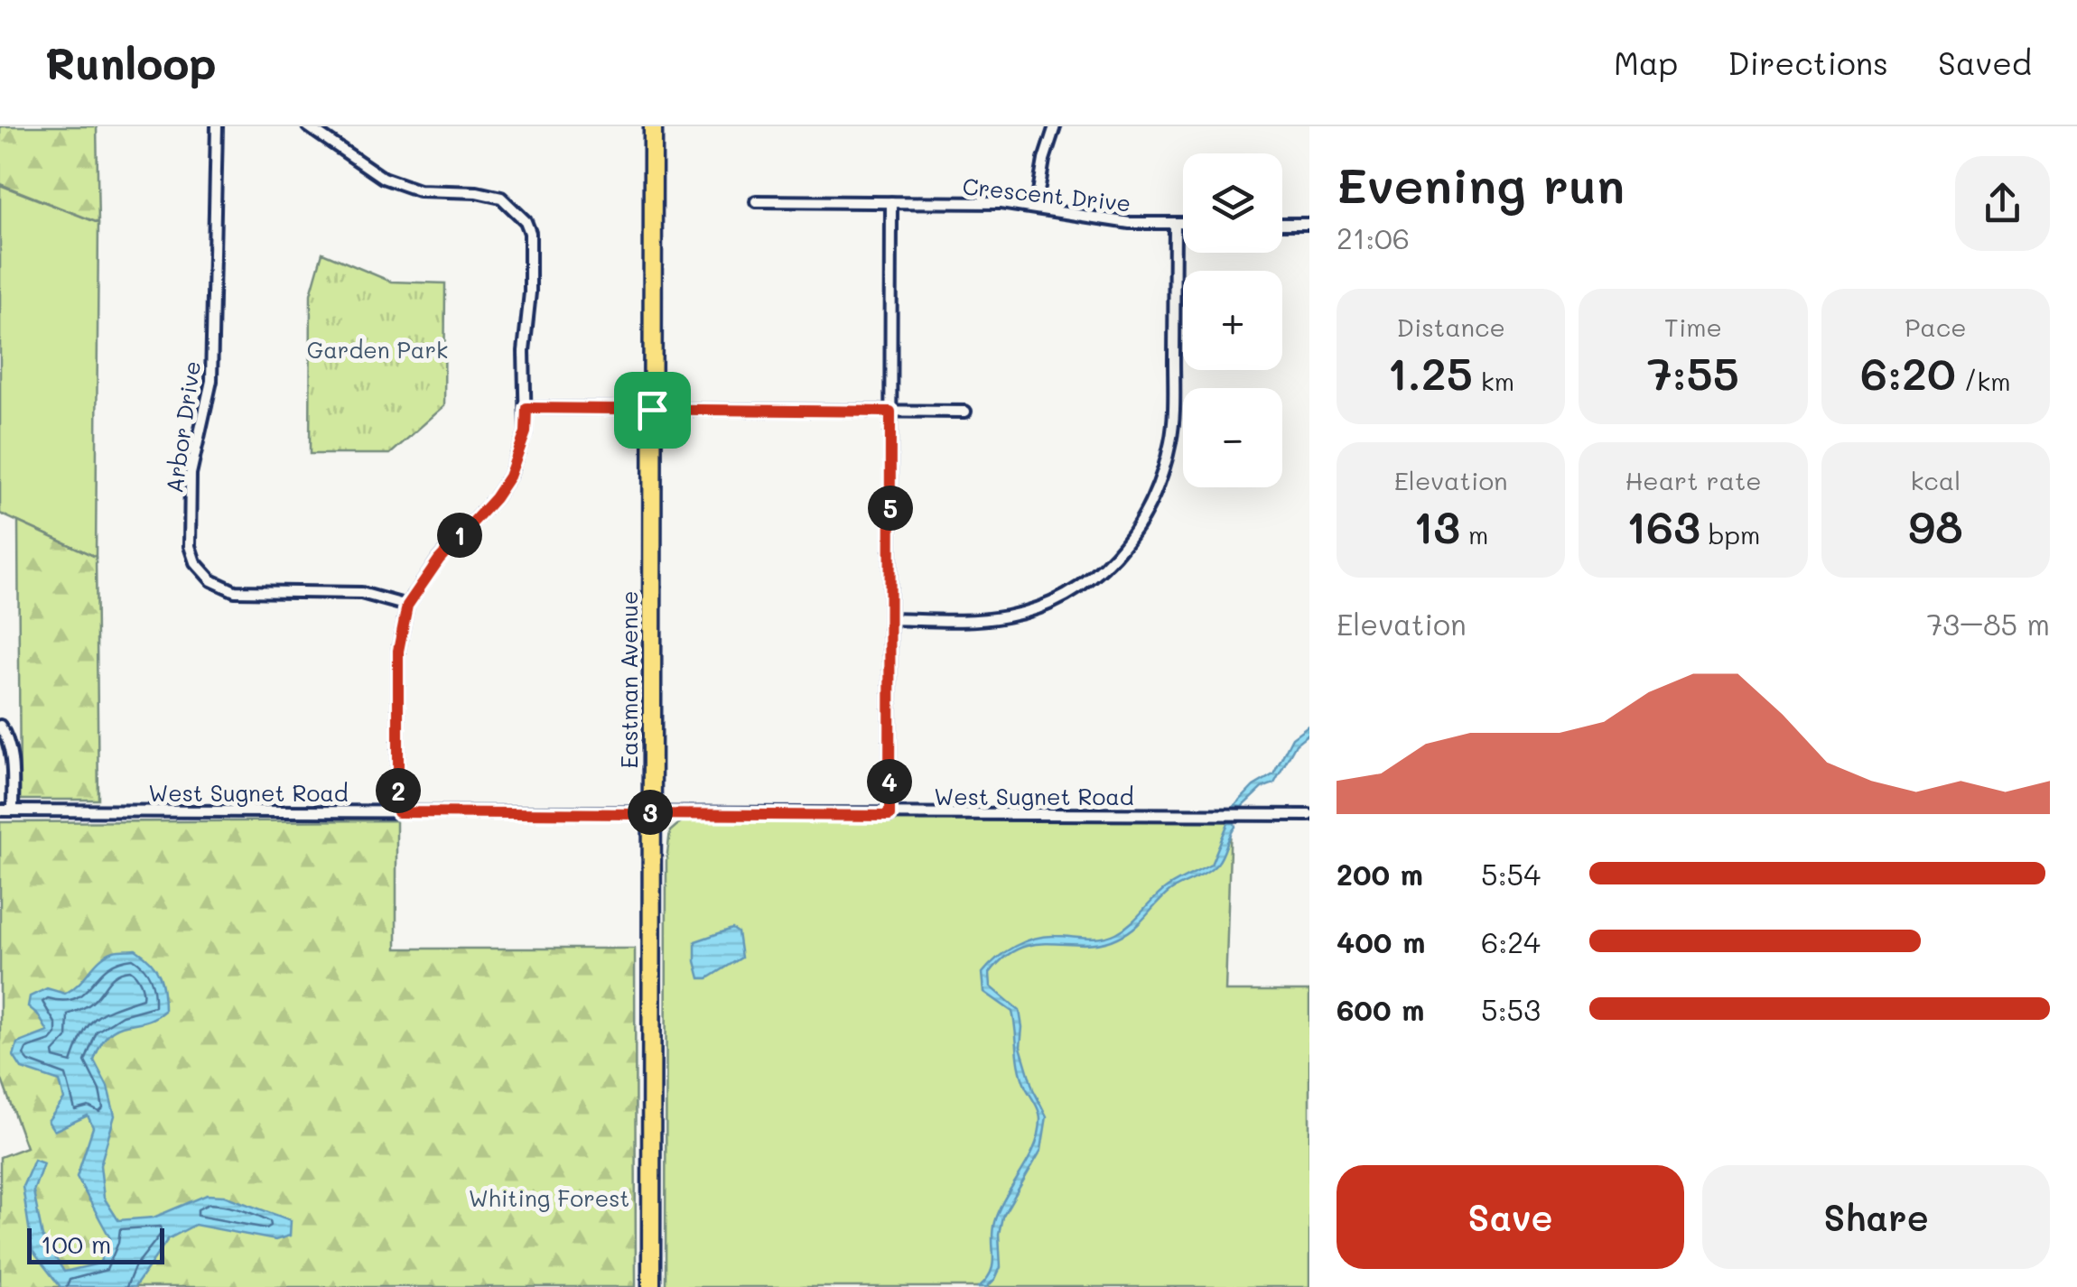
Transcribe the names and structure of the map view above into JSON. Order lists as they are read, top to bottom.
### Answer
{
  "streets": {
    "main road": ["Eastman Avenue"],
    "street": ["Crescent Drive", "Arbor Drive", "West Sugnet Road"]
  },
  "crossings": [
    ["Eastman Avenue", "West Sugnet Road"]
  ],
  "parks": ["Garden Park", "Whiting Forest"],
  "scale_bar": "100 m",
  "page": {
    "header": "Runloop",
    "nav": ["Map", "Directions", "Saved"],
    "heading": ["Evening run", "21:06"],
    "map_buttons": ["+", "−"],
    "stats": [
      ["Distance", "1.25 km"],
      ["Time", "7:55"],
      ["Pace", "6:20 /km"],
      ["Elevation", "13 m"],
      ["Heart rate", "163 bpm"],
      ["kcal", "98"]
    ],
    "pins": [
      "5",
      "1",
      "4",
      "2",
      "3"
    ],
    "chart": ["Elevation", "73–85 m"],
    "list": [
      {
        "name": "200 m",
        "note": "5:54"
      },
      {
        "name": "400 m",
        "note": "6:24"
      },
      {
        "name": "600 m",
        "note": "5:53"
      }
    ],
    "buttons": ["Save", "Share"],
    "scale": "100 m"
  }
}
